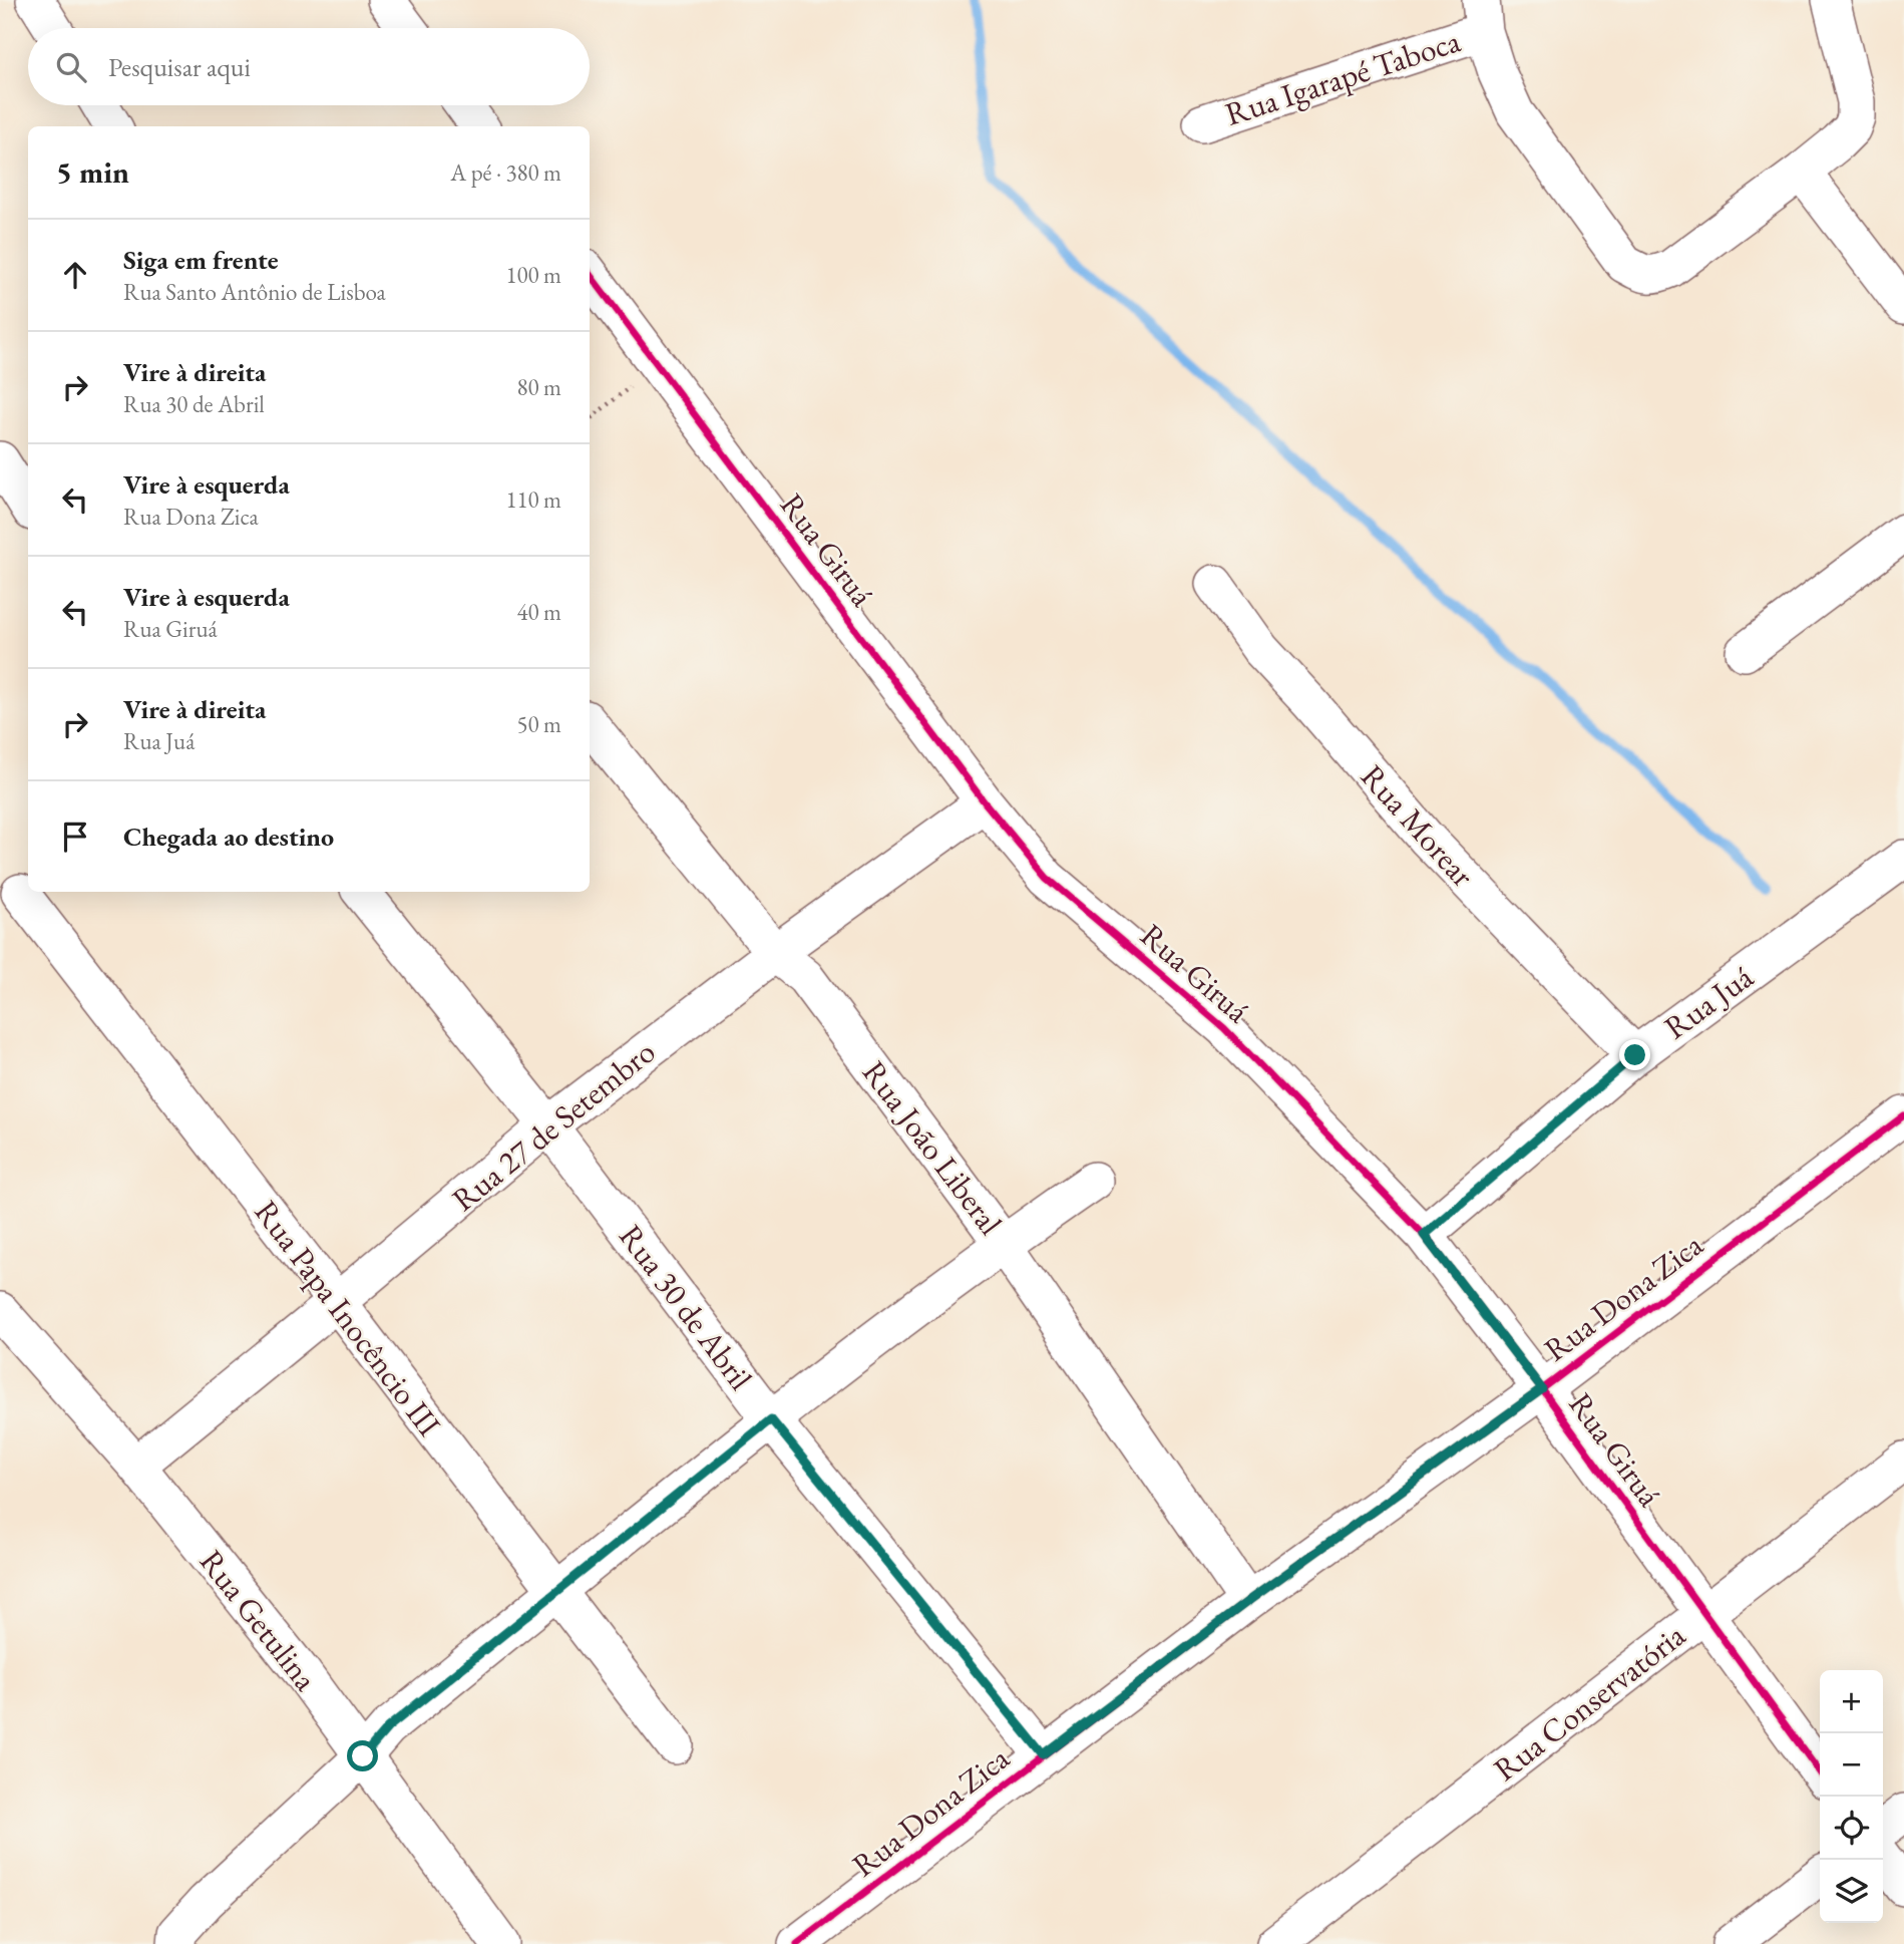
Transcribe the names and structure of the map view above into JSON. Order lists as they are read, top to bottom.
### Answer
{
  "streets": {
    "street": [
      "Rua Igarapé Taboca",
      "Rua Giruá",
      "Rua Morear",
      "Rua Juá",
      "Rua 27 de Setembro",
      "Rua João Liberal",
      "Rua Dona Zica",
      "Rua 30 de Abril",
      "Rua Papa Inocêncio III",
      "Rua Getulina",
      "Rua Conservatória"
    ]
  },
  "crossings": [
    ["Rua Giruá", "Rua Juá"],
    ["Rua Giruá", "Rua 27 de Setembro"],
    ["Rua Giruá", "Rua Dona Zica"],
    ["Rua Giruá", "Rua Conservatória"],
    ["Rua Morear", "Rua Juá"],
    ["Rua 27 de Setembro", "Rua João Liberal"],
    ["Rua 27 de Setembro", "Rua 30 de Abril"],
    ["Rua 27 de Setembro", "Rua Papa Inocêncio III"],
    ["Rua 27 de Setembro", "Rua Getulina"],
    ["Rua João Liberal", "Rua Dona Zica"],
    ["Rua Dona Zica", "Rua 30 de Abril"]
  ],
  "page": {
    "search": "Pesquisar aqui",
    "heading": ["5 min", "A pé · 380 m"],
    "list": [
      ["Siga em frente", "Rua Santo Antônio de Lisboa", "100 m"],
      ["Vire à direita", "Rua 30 de Abril", "80 m"],
      ["Vire à esquerda", "Rua Dona Zica", "110 m"],
      ["Vire à esquerda", "Rua Giruá", "40 m"],
      ["Vire à direita", "Rua Juá", "50 m"],
      "Chegada ao destino"
    ],
    "map_buttons": ["+", "−"]
  }
}
